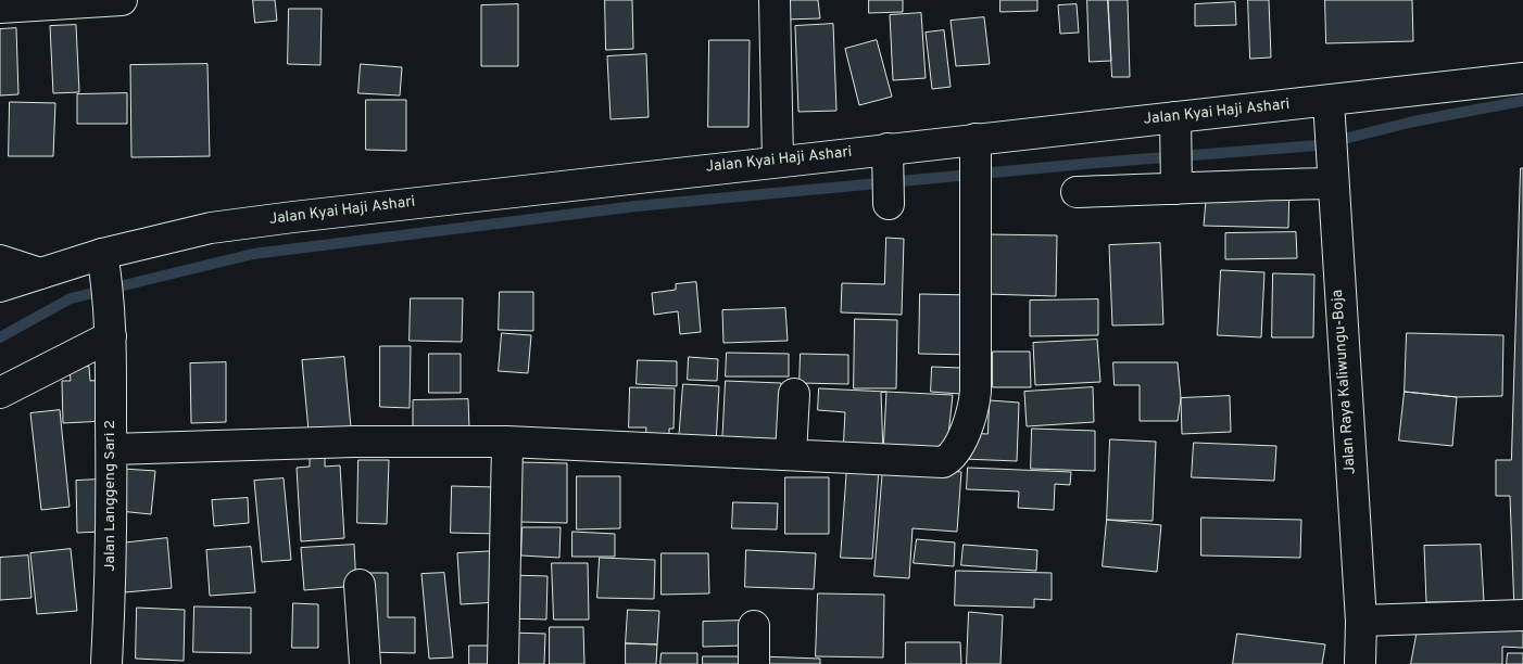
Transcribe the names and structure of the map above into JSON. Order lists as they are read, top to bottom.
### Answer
{
  "streets": {
    "street": ["Jalan Kyai Haji Ashari", "Jalan Raya Kaliwungu-Boja", "Jalan Langgeng Sari 2"]
  },
  "crossings": [
    ["Jalan Kyai Haji Ashari", "Jalan Raya Kaliwungu-Boja"],
    ["Jalan Kyai Haji Ashari", "Jalan Langgeng Sari 2"]
  ]
}
